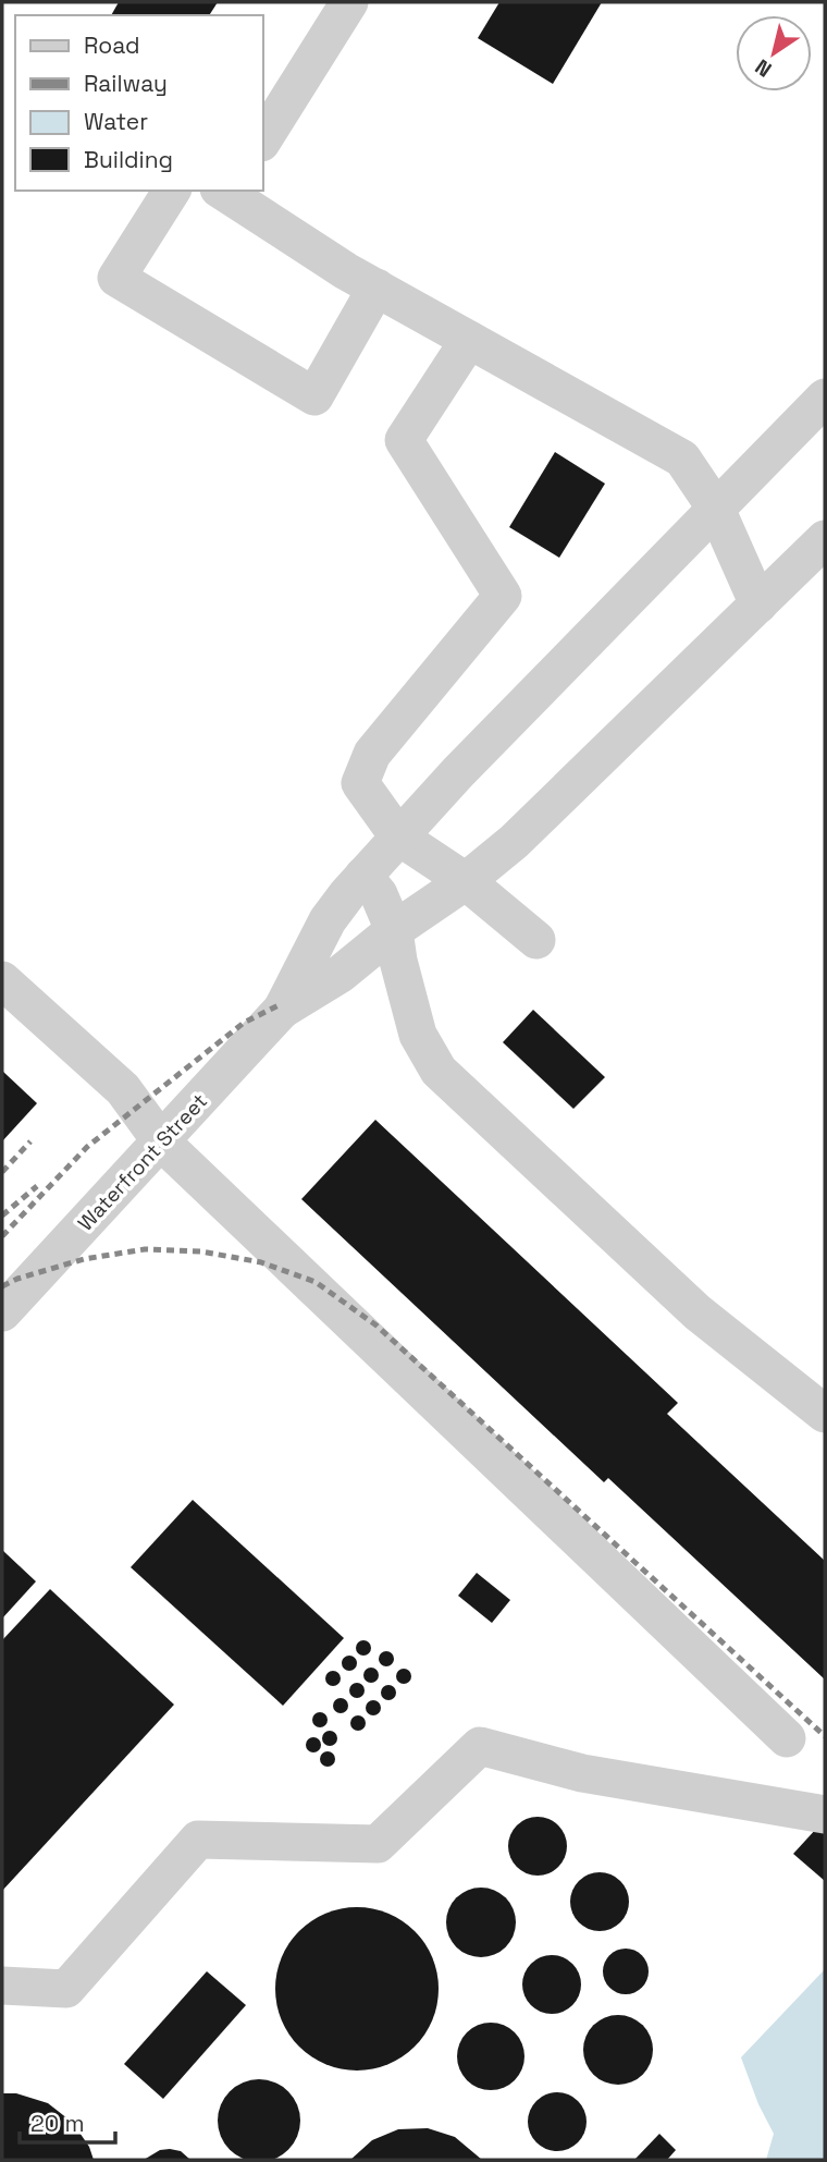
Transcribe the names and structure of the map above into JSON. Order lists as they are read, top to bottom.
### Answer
{
  "streets": {
    "street": ["Waterfront Street"]
  },
  "legend": [
    "Road",
    "Railway",
    "Water",
    "Building"
  ],
  "scale_bar": "20 m",
  "north": "bottom left"
}
